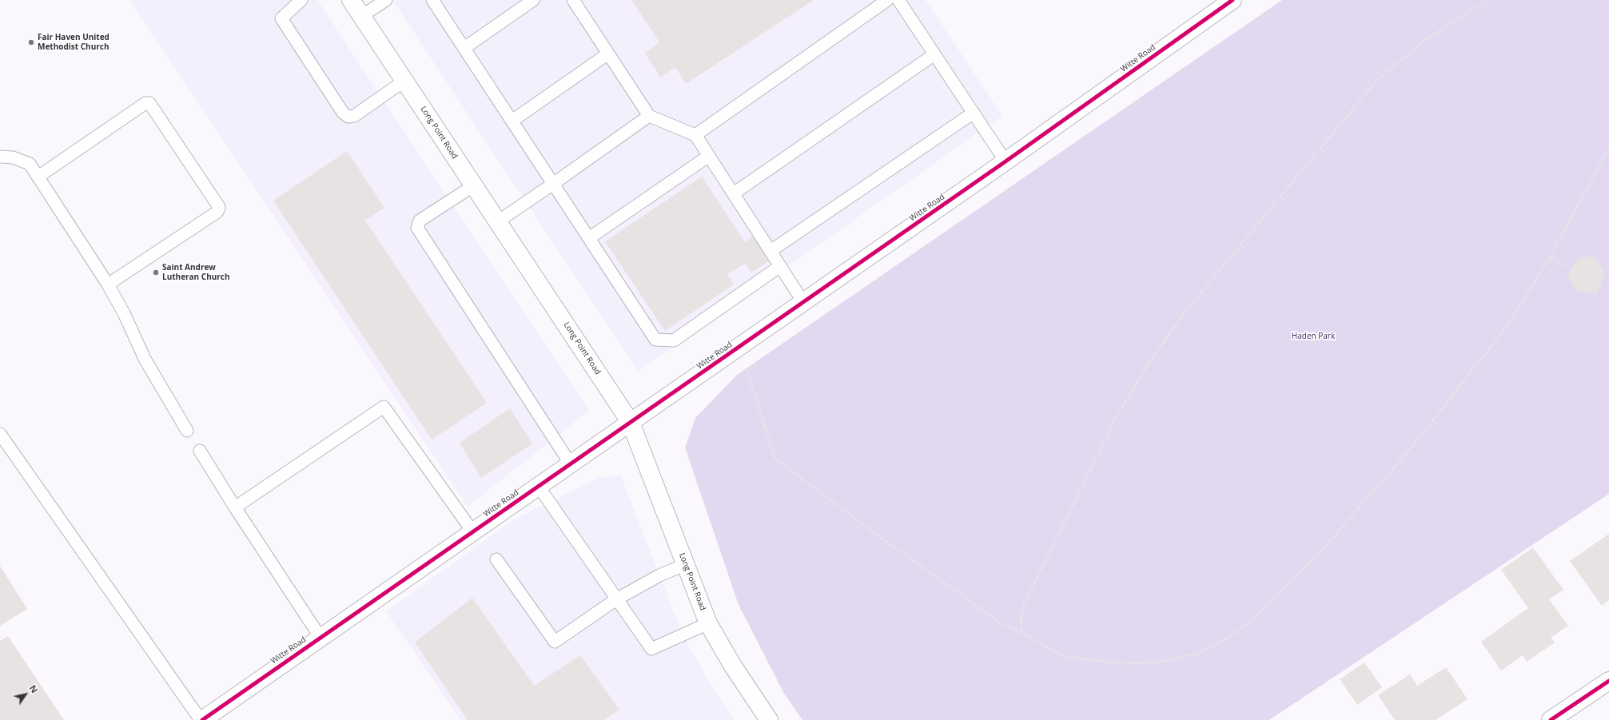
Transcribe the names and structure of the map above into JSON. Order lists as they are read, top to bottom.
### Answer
{
  "streets": {
    "street": ["Witte Road", "Long Point Road"]
  },
  "crossings": [
    ["Witte Road", "Long Point Road"]
  ],
  "parks": ["Haden Park"],
  "places": ["Fair Haven United Methodist Church", "Saint Andrew Lutheran Church"],
  "north": "top right"
}
